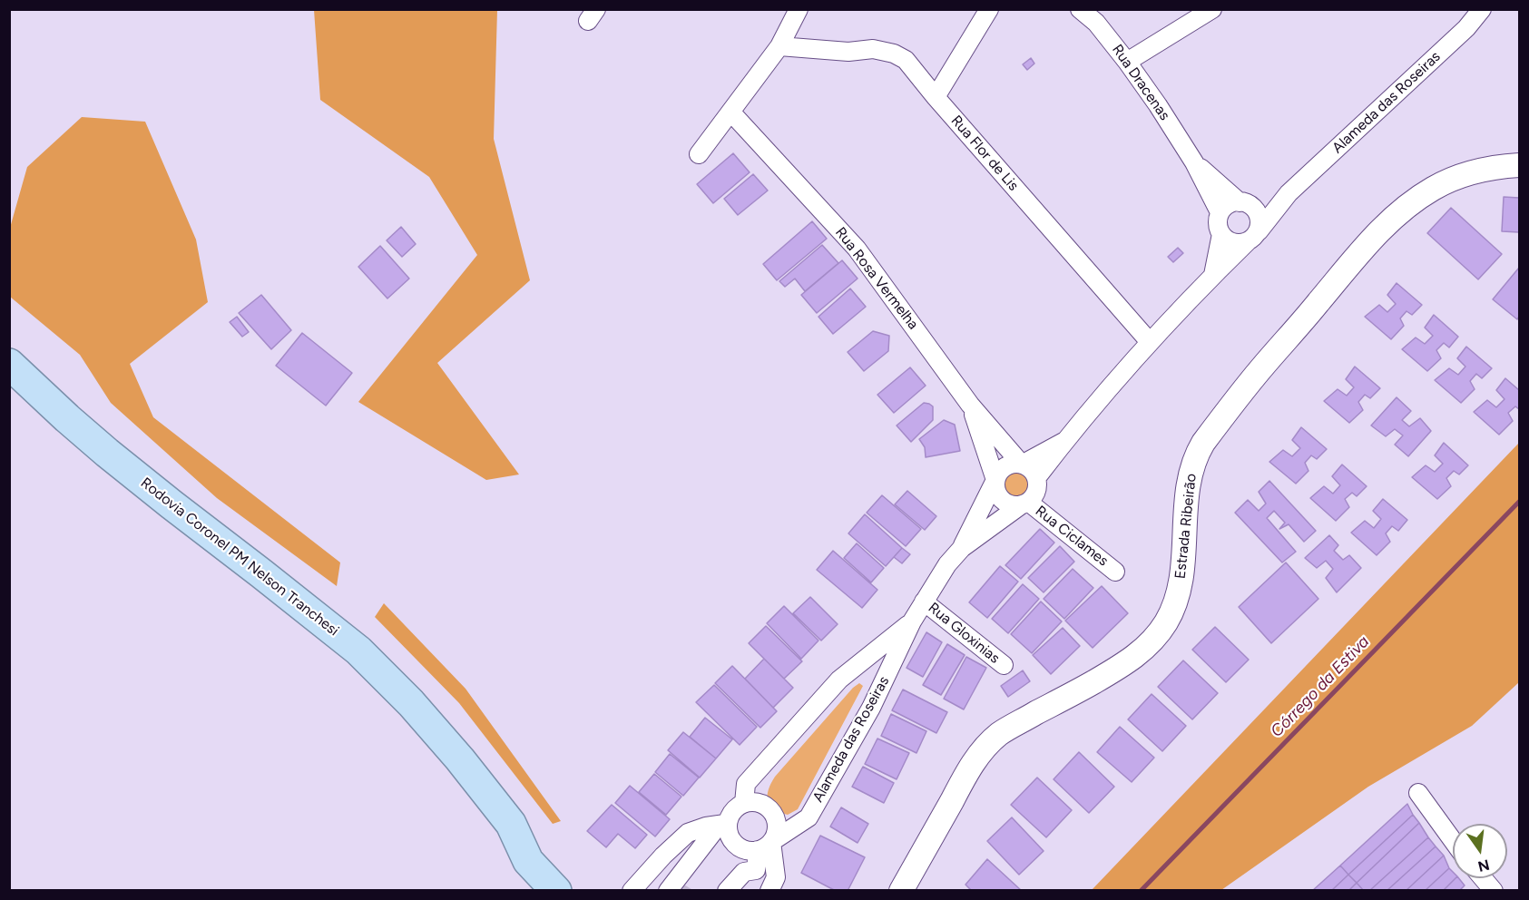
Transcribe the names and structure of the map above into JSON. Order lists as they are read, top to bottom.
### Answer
{
  "streets": {
    "highway": ["Rodovia Coronel PM Nelson Tranchesi"],
    "street": [
      "Rua Dracenas",
      "Alameda das Roseiras",
      "Rua Flor de Lis",
      "Rua Rosa Vermelha",
      "Estrada Ribeirão",
      "Rua Ciclames",
      "Rua Gloxinias"
    ]
  },
  "crossings": [
    ["Rua Dracenas", "Alameda das Roseiras"],
    ["Alameda das Roseiras", "Rua Flor de Lis"],
    ["Alameda das Roseiras", "Rua Rosa Vermelha"],
    ["Alameda das Roseiras", "Rua Ciclames"],
    ["Alameda das Roseiras", "Rua Gloxinias"],
    ["Rua Rosa Vermelha", "Rua Ciclames"]
  ],
  "water": ["Córrego da Estiva"],
  "north": "bottom"
}
